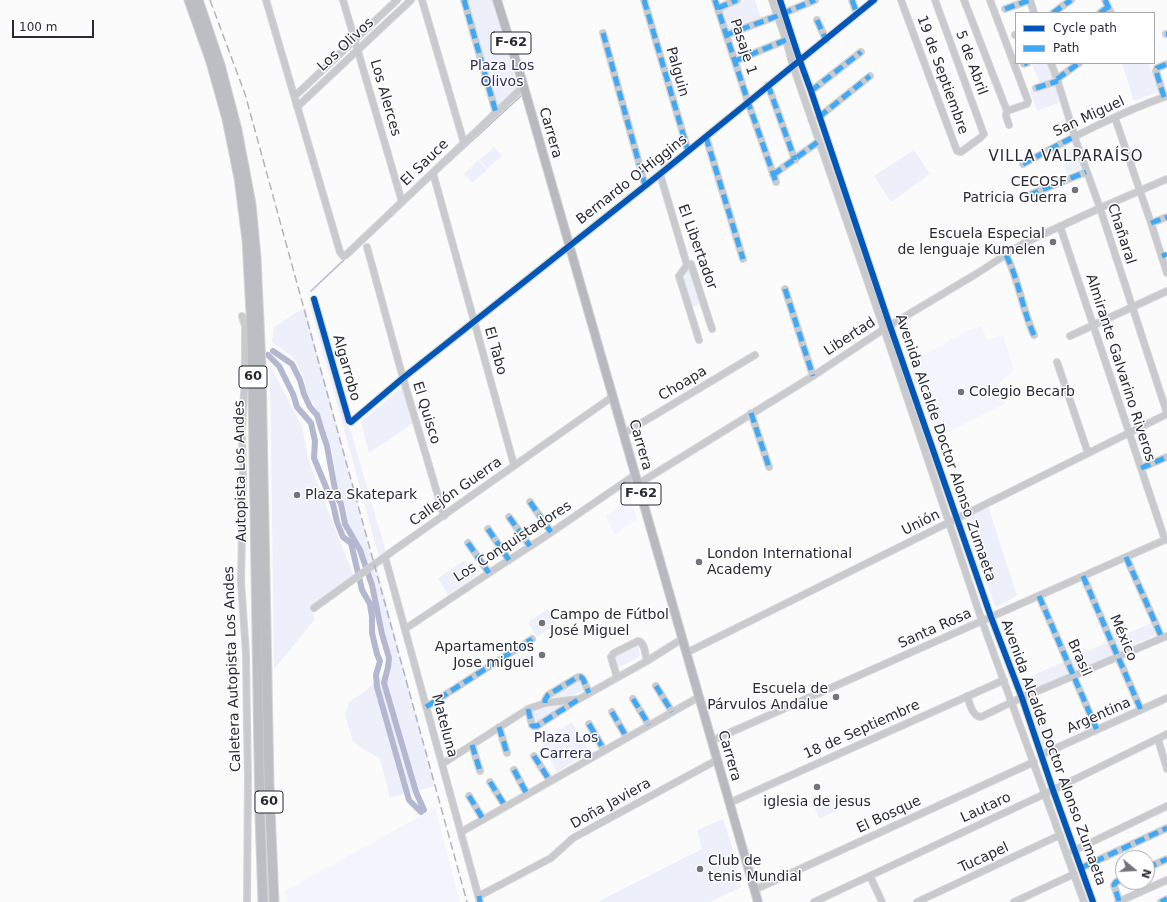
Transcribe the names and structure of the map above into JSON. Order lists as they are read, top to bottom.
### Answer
{
  "streets": {
    "highway": ["60", "Autopista Los Andes"],
    "main road": ["F-62", "Carrera"],
    "street": [
      "Los Olivos",
      "Pasaje 1",
      "5 de Abril",
      "Palguin",
      "19 de Septiembre",
      "Los Alerces",
      "San Miguel",
      "El Sauce",
      "Bernardo O'Higgins",
      "Chañaral",
      "El Libertador",
      "Libertad",
      "El Tabo",
      "Algarrobo",
      "Almirante Galvarino Riveros",
      "Choapa",
      "El Quisco",
      "Avenida Alcalde Doctor Alonso Zumaeta",
      "Callejón Guerra",
      "Unión",
      "Los Conquistadores",
      "Santa Rosa",
      "México",
      "Brasil",
      "Caletera Autopista Los Andes",
      "Argentina",
      "Mateluna",
      "18 de Septiembre",
      "Doña Javiera",
      "Lautaro",
      "El Bosque",
      "Tucapel"
    ]
  },
  "crossings": [
    ["F-62", "Carrera"],
    ["F-62", "El Sauce"],
    ["Los Olivos", "Los Alerces"],
    ["Los Olivos", "El Sauce"],
    ["Pasaje 1", "Bernardo O'Higgins"],
    ["5 de Abril", "19 de Septiembre"],
    ["Palguin", "Bernardo O'Higgins"],
    ["Los Alerces", "El Sauce"],
    ["San Miguel", "Chañaral"],
    ["Carrera", "El Sauce"],
    ["Carrera", "Bernardo O'Higgins"],
    ["Carrera", "Libertad"],
    ["Carrera", "Choapa"],
    ["Carrera", "Callejón Guerra"],
    ["Carrera", "Unión"],
    ["Carrera", "Los Conquistadores"],
    ["Carrera", "Santa Rosa"],
    ["Carrera", "18 de Septiembre"],
    ["Carrera", "Doña Javiera"],
    ["Carrera", "El Bosque"],
    ["El Sauce", "El Tabo"],
    ["Bernardo O'Higgins", "El Libertador"],
    ["Bernardo O'Higgins", "El Tabo"],
    ["Bernardo O'Higgins", "Algarrobo"],
    ["Bernardo O'Higgins", "El Quisco"],
    ["Bernardo O'Higgins", "Avenida Alcalde Doctor Alonso Zumaeta"],
    ["Chañaral", "Libertad"],
    ["Chañaral", "Unión"],
    ["Libertad", "Almirante Galvarino Riveros"],
    ["Libertad", "Avenida Alcalde Doctor Alonso Zumaeta"],
    ["El Tabo", "Callejón Guerra"],
    ["Algarrobo", "El Quisco"],
    ["Almirante Galvarino Riveros", "Unión"],
    ["Almirante Galvarino Riveros", "Santa Rosa"],
    ["El Quisco", "Callejón Guerra"],
    ["Avenida Alcalde Doctor Alonso Zumaeta", "Unión"],
    ["Avenida Alcalde Doctor Alonso Zumaeta", "Santa Rosa"],
    ["Avenida Alcalde Doctor Alonso Zumaeta", "Argentina"],
    ["Avenida Alcalde Doctor Alonso Zumaeta", "18 de Septiembre"],
    ["Avenida Alcalde Doctor Alonso Zumaeta", "Lautaro"],
    ["Avenida Alcalde Doctor Alonso Zumaeta", "El Bosque"],
    ["Avenida Alcalde Doctor Alonso Zumaeta", "Tucapel"],
    ["Callejón Guerra", "Mateluna"],
    ["Los Conquistadores", "Mateluna"],
    ["Santa Rosa", "México"],
    ["Santa Rosa", "Brasil"],
    ["México", "Argentina"],
    ["Brasil", "Argentina"],
    ["Mateluna", "Doña Javiera"]
  ],
  "districts": ["VILLA VALPARAÍSO"],
  "parks": ["Plaza Los Olivos", "Plaza Los Carrera"],
  "places": [
    "CECOSF Patricia Guerra",
    "Escuela Especial de lenguaje Kumelen",
    "Colegio Becarb",
    "Plaza Skatepark",
    "London International Academy",
    "Campo de Fútbol José Miguel",
    "Apartamentos Jose miguel",
    "Escuela de Párvulos Andalue",
    "iglesia de jesus",
    "Club de tenis Mundial"
  ],
  "legend": ["Cycle path", "Path"],
  "scale_bar": "100 m",
  "north": "right"
}
